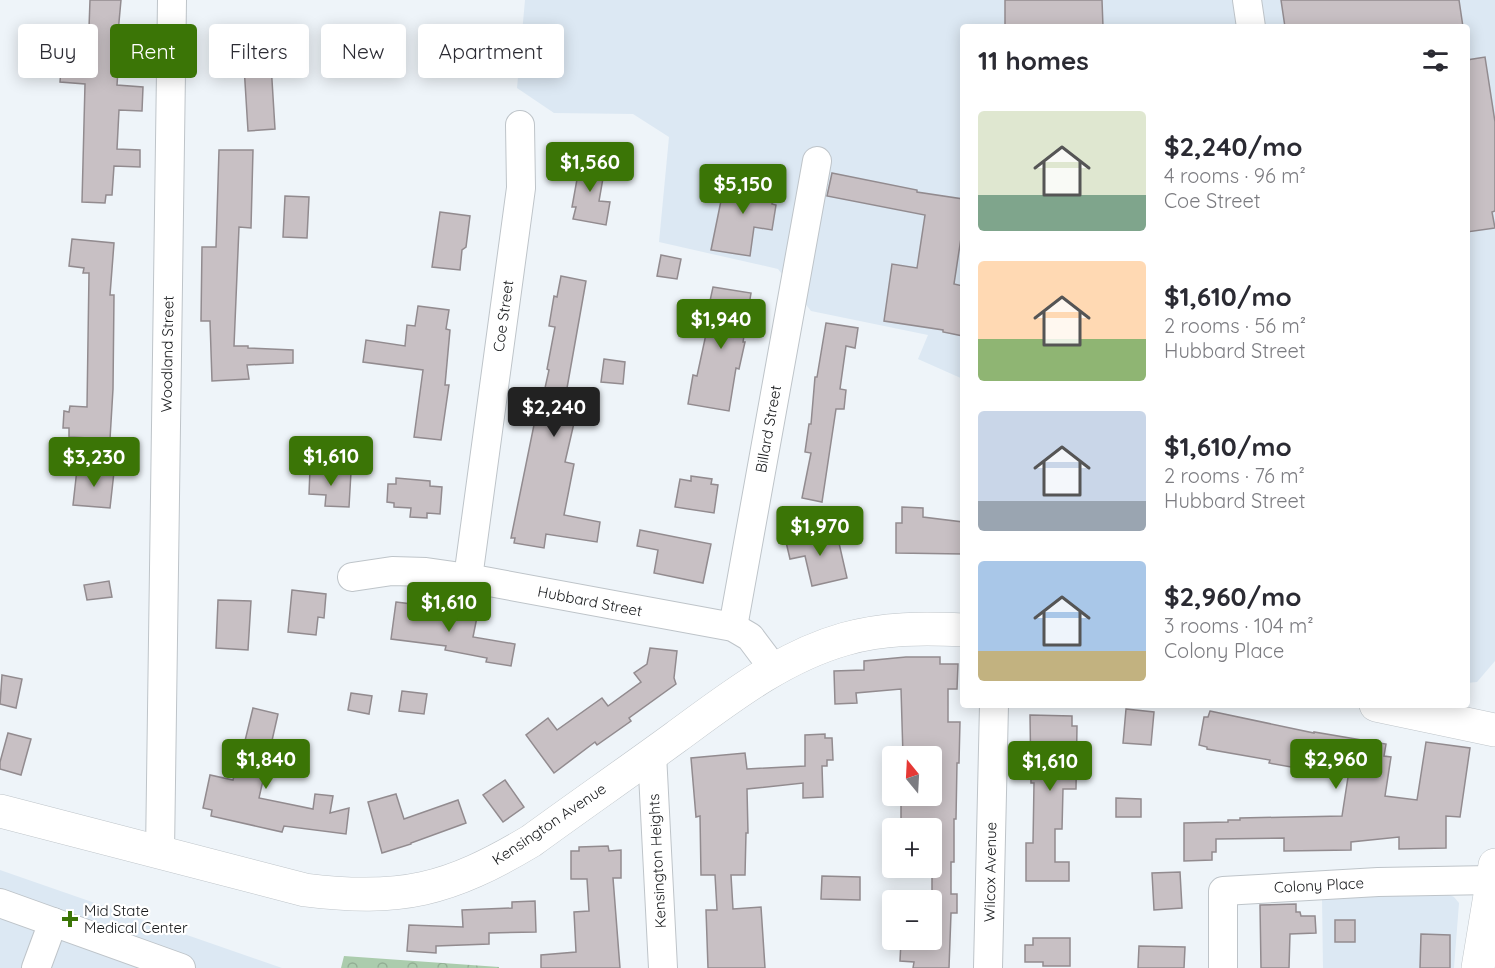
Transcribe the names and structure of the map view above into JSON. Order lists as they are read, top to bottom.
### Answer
{
  "streets": {
    "main road": ["Kensington Avenue"],
    "street": [
      "Coe Street",
      "Woodland Street",
      "Billard Street",
      "Hubbard Street",
      "Kensington Heights",
      "Wilcox Avenue",
      "Colony Place"
    ]
  },
  "crossings": [
    ["Coe Street", "Hubbard Street"],
    ["Woodland Street", "Kensington Avenue"],
    ["Billard Street", "Hubbard Street"],
    ["Hubbard Street", "Kensington Avenue"],
    ["Kensington Avenue", "Kensington Heights"]
  ],
  "places": {
    "health": ["Mid State Medical Center"]
  },
  "north": "top",
  "page": {
    "chip": [
      "Buy",
      "Rent",
      "Filters",
      "New",
      "Apartment"
    ],
    "heading": "11 homes",
    "list": [
      {
        "name": "$2,240/mo",
        "note": "4 rooms · 96 m² · Coe Street"
      },
      {
        "name": "$1,610/mo",
        "note": "2 rooms · 56 m² · Hubbard Street"
      },
      {
        "name": "$1,610/mo",
        "note": "2 rooms · 76 m² · Hubbard Street"
      },
      {
        "name": "$2,960/mo",
        "note": "3 rooms · 104 m² · Colony Place"
      }
    ],
    "price": [
      "$1,560",
      "$5,150",
      "$1,940",
      "$2,240",
      "$1,610",
      "$3,230",
      "$1,970",
      "$1,610",
      "$1,840",
      "$2,960",
      "$1,610"
    ],
    "map_buttons": ["+", "−"]
  }
}
